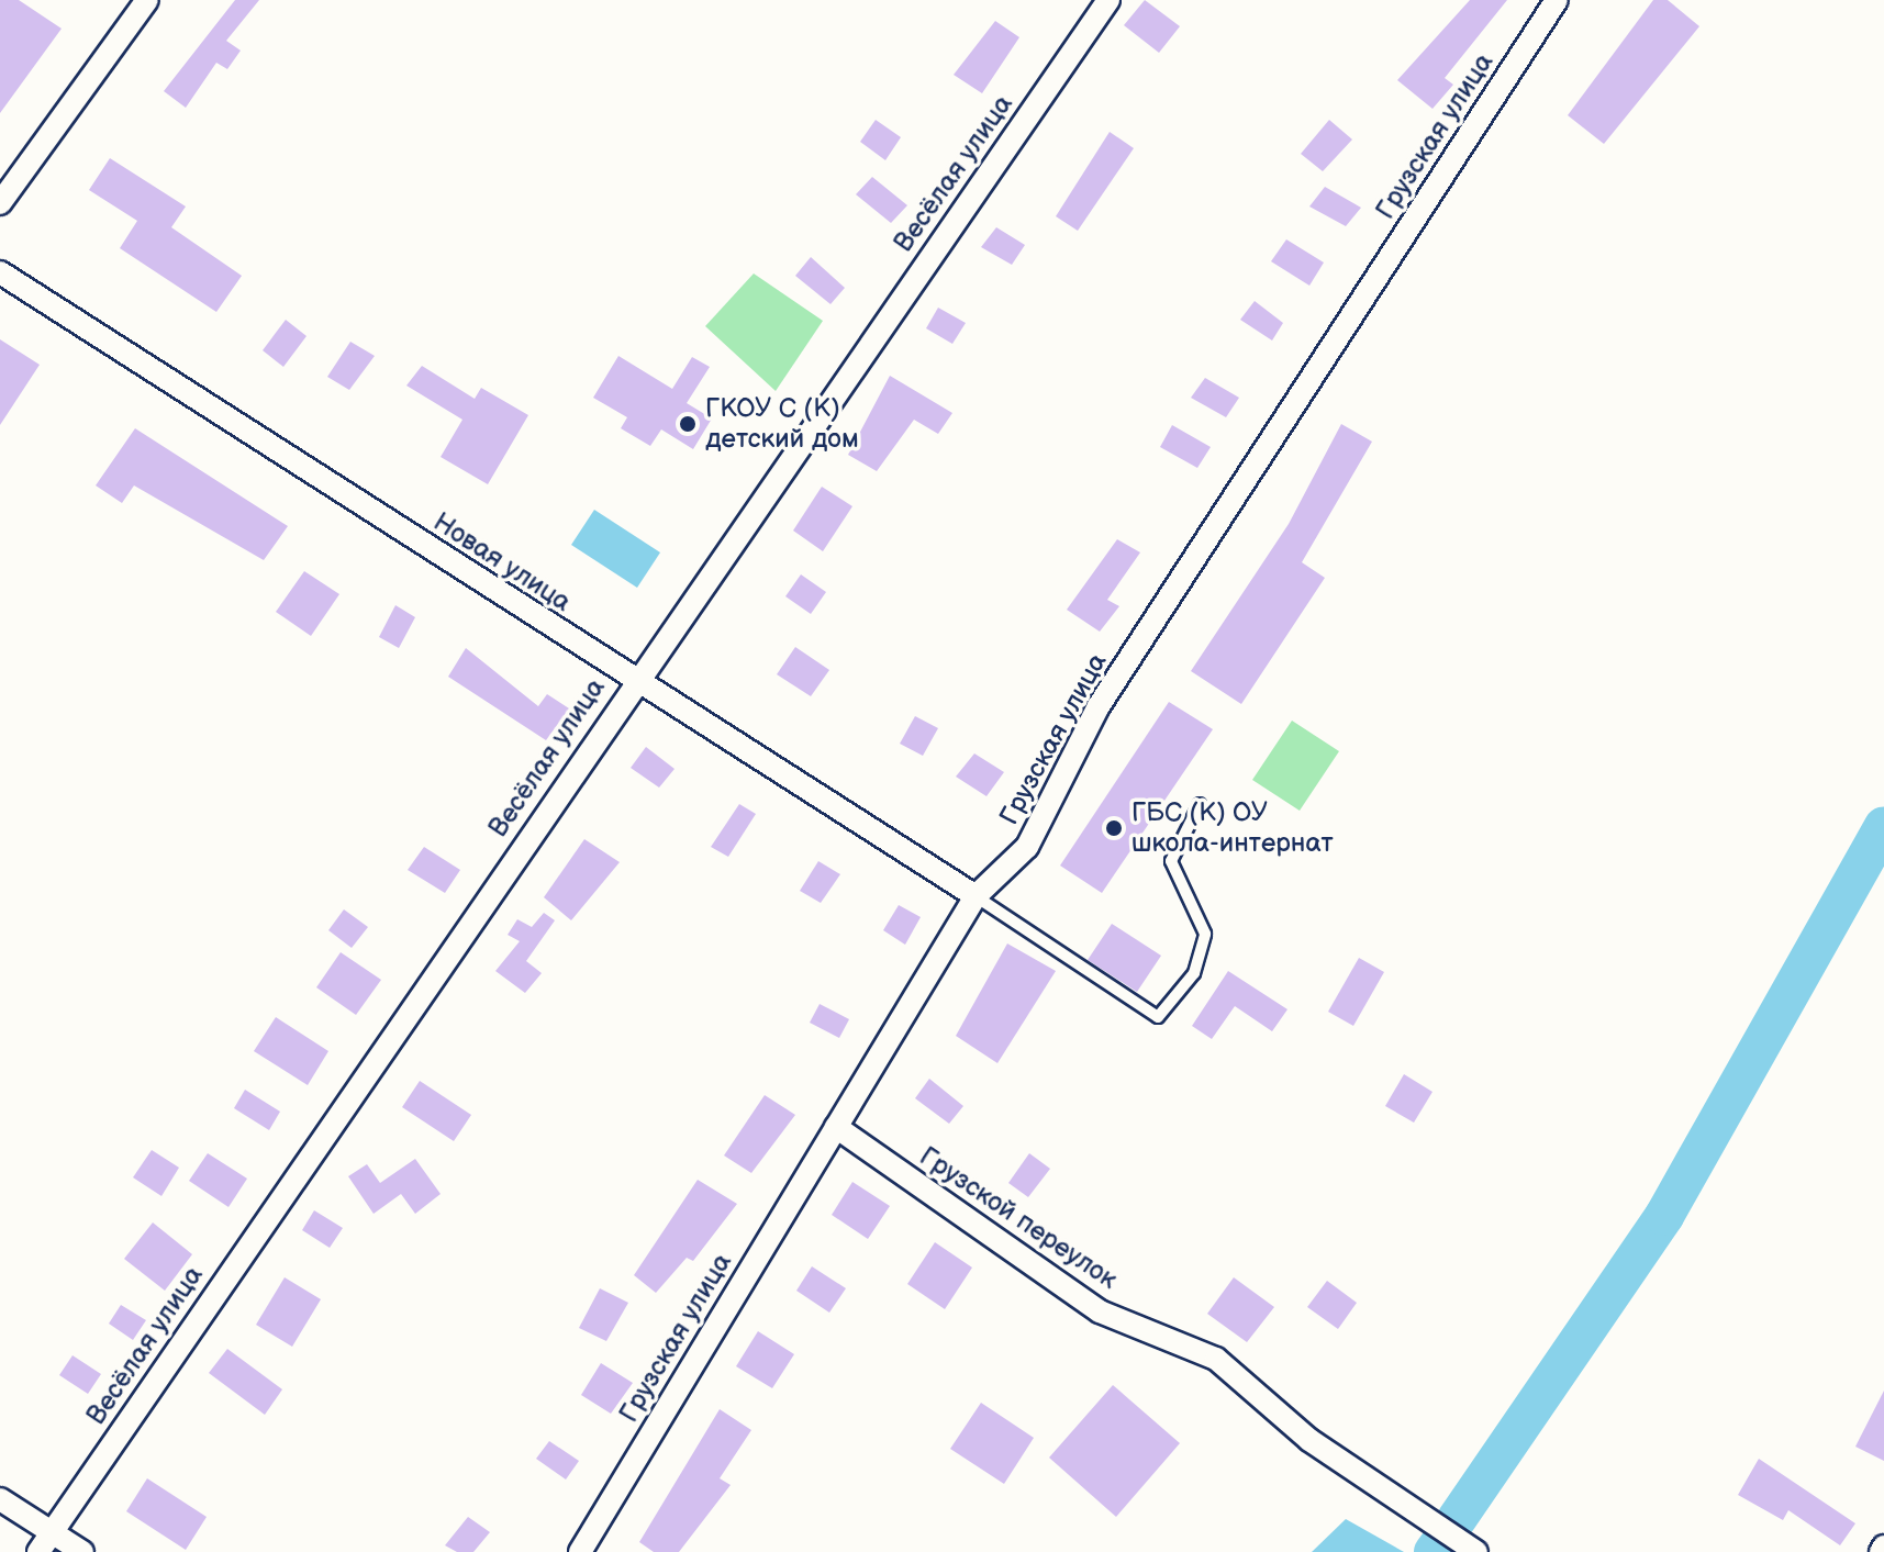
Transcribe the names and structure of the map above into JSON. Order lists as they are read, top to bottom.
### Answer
{
  "streets": {
    "street": [
      "Грузская улица",
      "Весёлая улица",
      "Новая улица",
      "Грузской переулок"
    ]
  },
  "crossings": [
    ["Грузская улица", "Новая улица"],
    ["Грузская улица", "Грузской переулок"],
    ["Весёлая улица", "Новая улица"]
  ],
  "places": ["ГКОУ С (К) детский дом", "ГБС (К) ОУ школа-интернат"]
}
